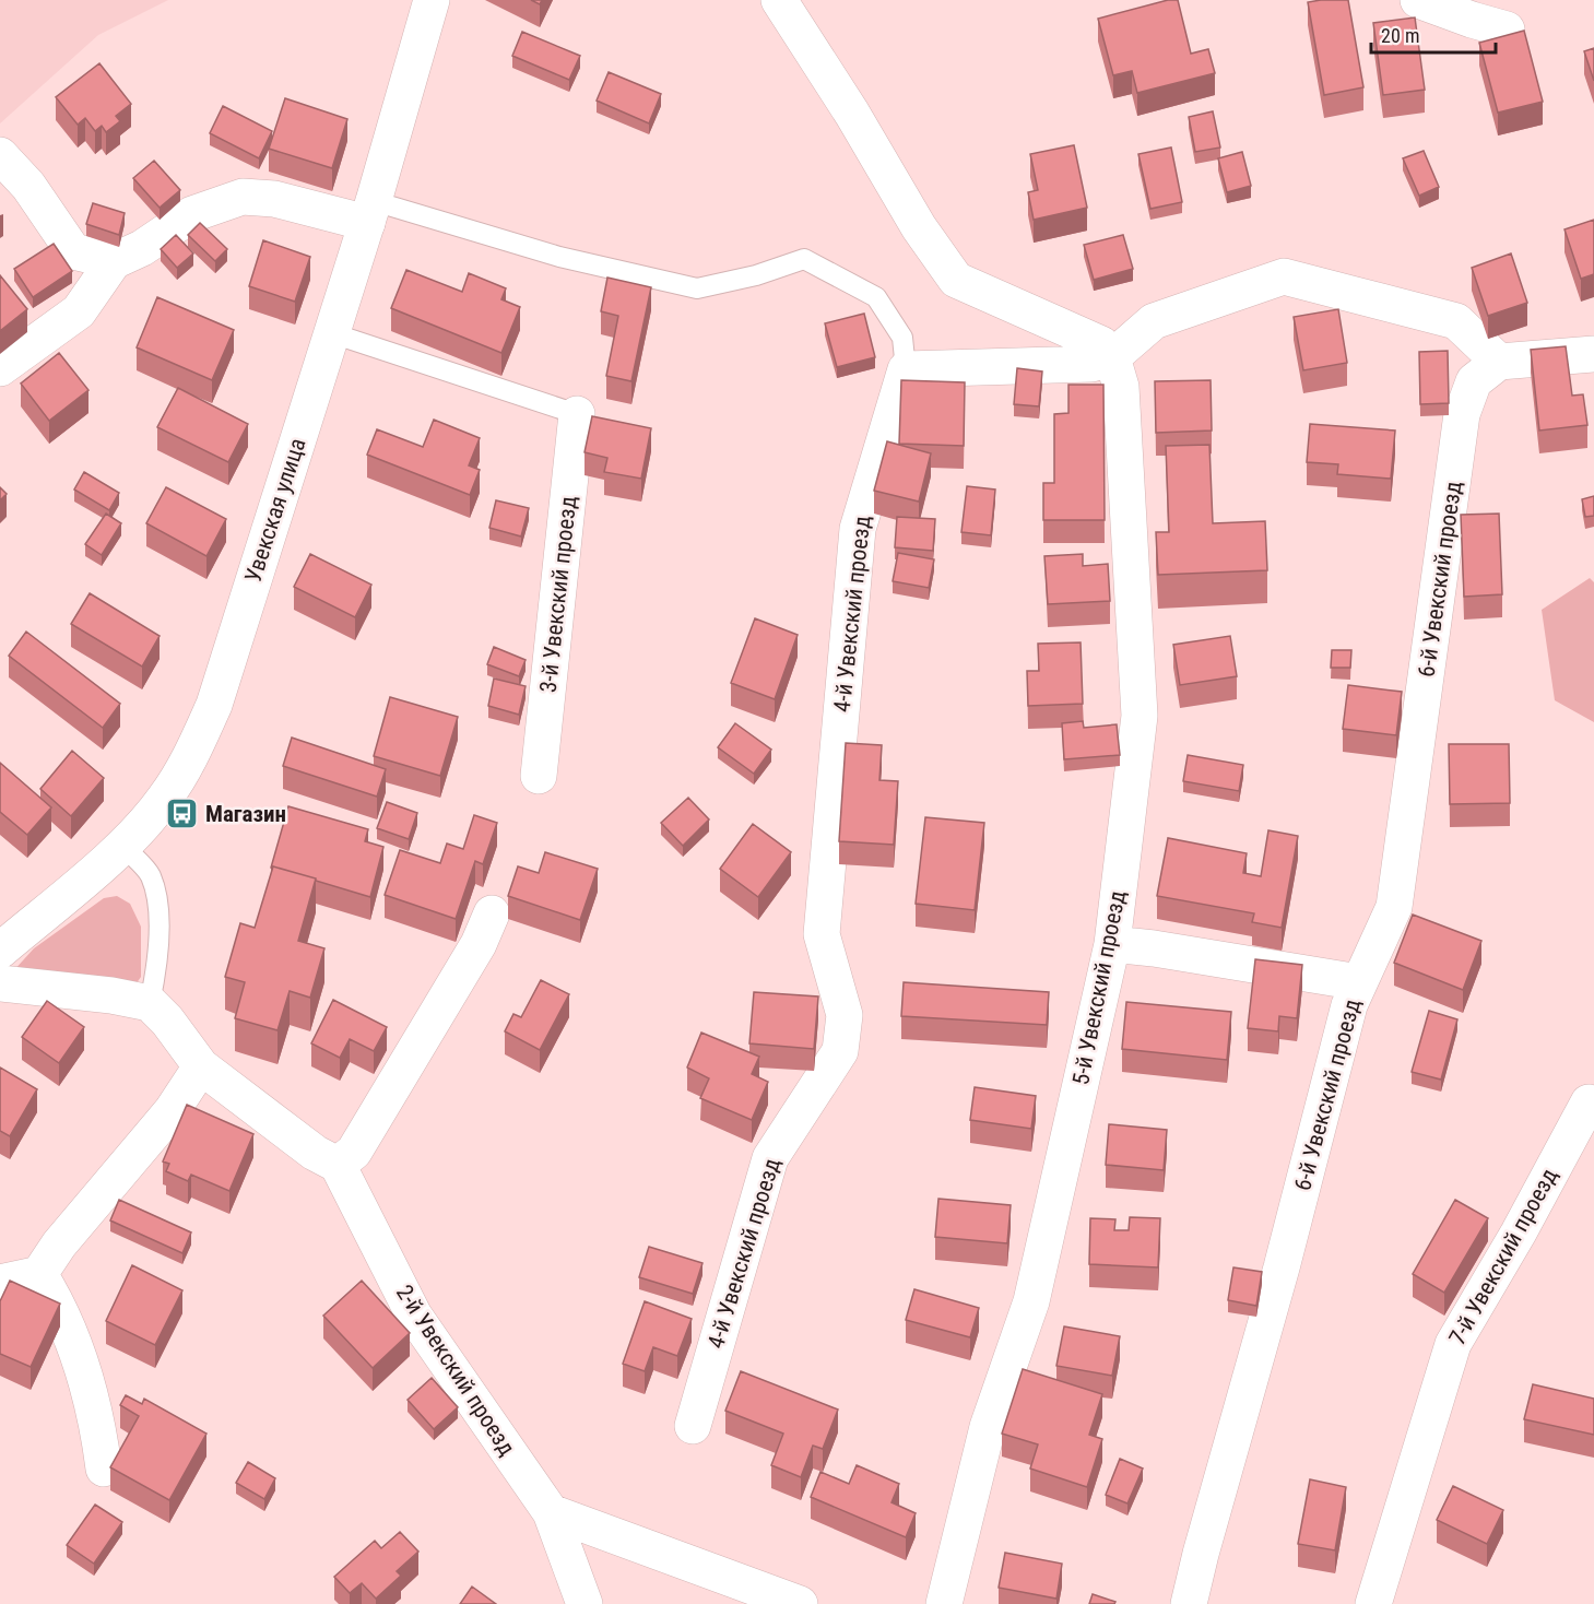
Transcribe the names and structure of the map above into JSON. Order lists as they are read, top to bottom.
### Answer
{
  "streets": {
    "street": [
      "Увекская улица",
      "6-й Увекский проезд",
      "3-й Увекский проезд",
      "4-й Увекский проезд",
      "5-й Увекский проезд",
      "7-й Увекский проезд",
      "2-й Увекский проезд"
    ]
  },
  "places": {
    "bus stop": ["Магазин"]
  },
  "scale_bar": "20 m"
}
